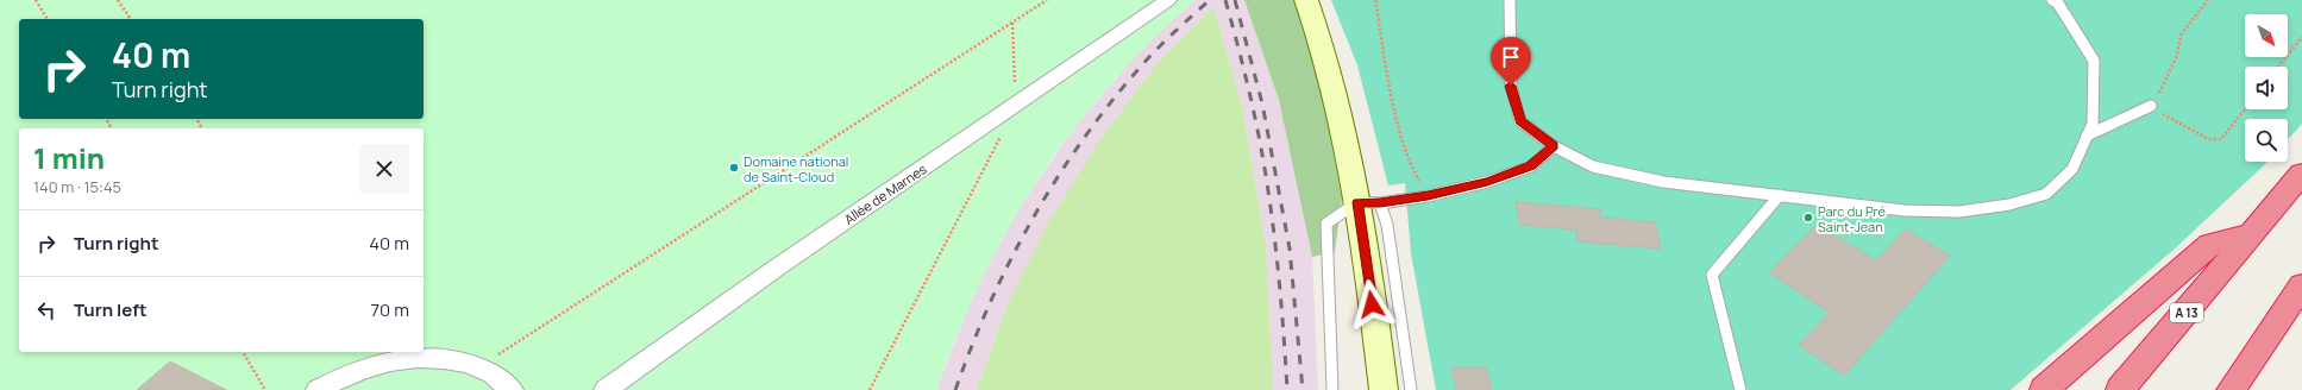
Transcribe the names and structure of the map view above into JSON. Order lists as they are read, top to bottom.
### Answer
{
  "streets": {
    "highway": ["A 13"],
    "street": ["Allée de Marnes"]
  },
  "places": ["Domaine national de Saint-Cloud", "Parc du Pré Saint-Jean"],
  "north": "bottom right",
  "page": {
    "turn": ["40 m", "Turn right"],
    "heading": ["1 min", "140 m · 15:45"],
    "list": [
      {
        "name": "Turn right",
        "value": "40 m"
      },
      {
        "name": "Turn left",
        "value": "70 m"
      }
    ]
  }
}
